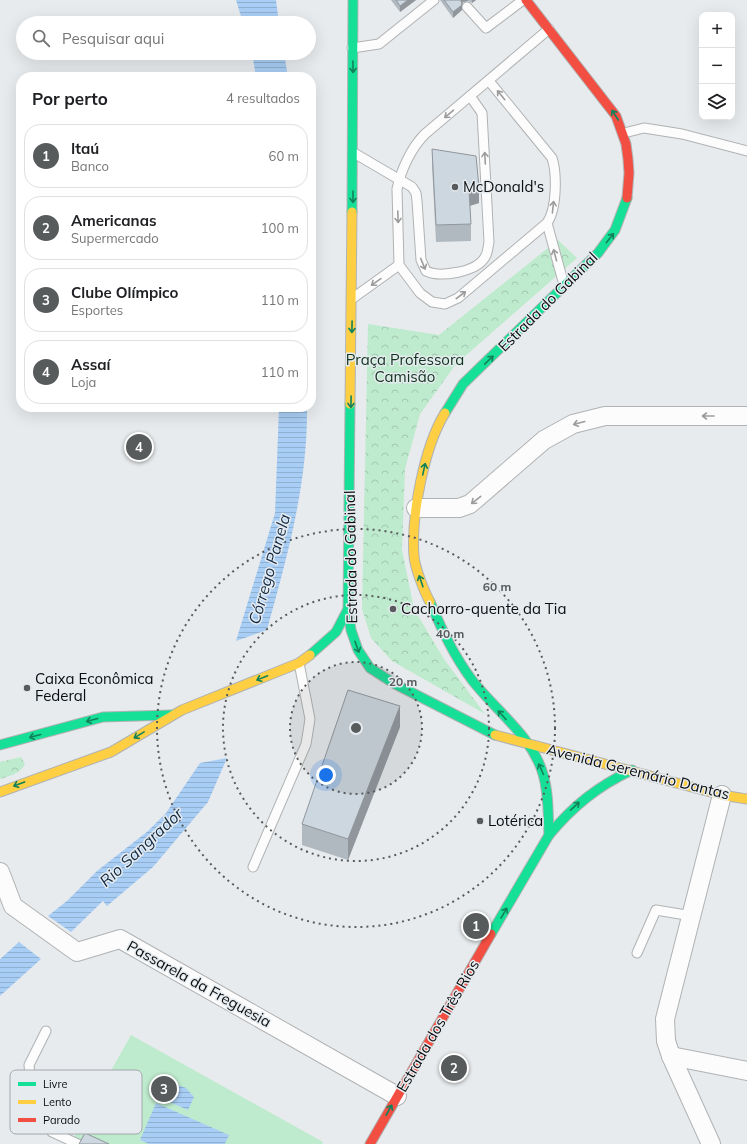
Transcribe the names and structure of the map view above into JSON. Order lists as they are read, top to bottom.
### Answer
{
  "streets": {
    "main road": ["Estrada do Gabinal", "Avenida Geremário Dantas", "Estrada dos Três Rios"],
    "street": ["Passarela da Freguesia"]
  },
  "crossings": [
    ["Estrada do Gabinal", "Avenida Geremário Dantas"],
    ["Avenida Geremário Dantas", "Estrada dos Três Rios"],
    ["Passarela da Freguesia", "Estrada dos Três Rios"]
  ],
  "one_way": ["Estrada dos Três Rios"],
  "water": ["Córrego Panela", "Rio Sangrador"],
  "parks": ["Praça Professora Camisão"],
  "places": [
    "McDonald's",
    "Cachorro-quente da Tia",
    "Caixa Econômica Federal",
    "Lotérica"
  ],
  "legend": ["Livre", "Lento", "Parado"],
  "page": {
    "map_buttons": ["+", "−"],
    "search": "Pesquisar aqui",
    "heading": ["Por perto", "4 resultados"],
    "list": [
      {
        "mark": "1",
        "name": "Itaú",
        "note": "Banco",
        "value": "60 m"
      },
      {
        "mark": "2",
        "name": "Americanas",
        "note": "Supermercado",
        "value": "100 m"
      },
      {
        "mark": "3",
        "name": "Clube Olímpico",
        "note": "Esportes",
        "value": "110 m"
      },
      {
        "mark": "4",
        "name": "Assaí",
        "note": "Loja",
        "value": "110 m"
      }
    ],
    "pins": [
      "4",
      "1",
      "2",
      "3"
    ]
  },
  "rings": ["60 m", "40 m", "20 m"]
}
